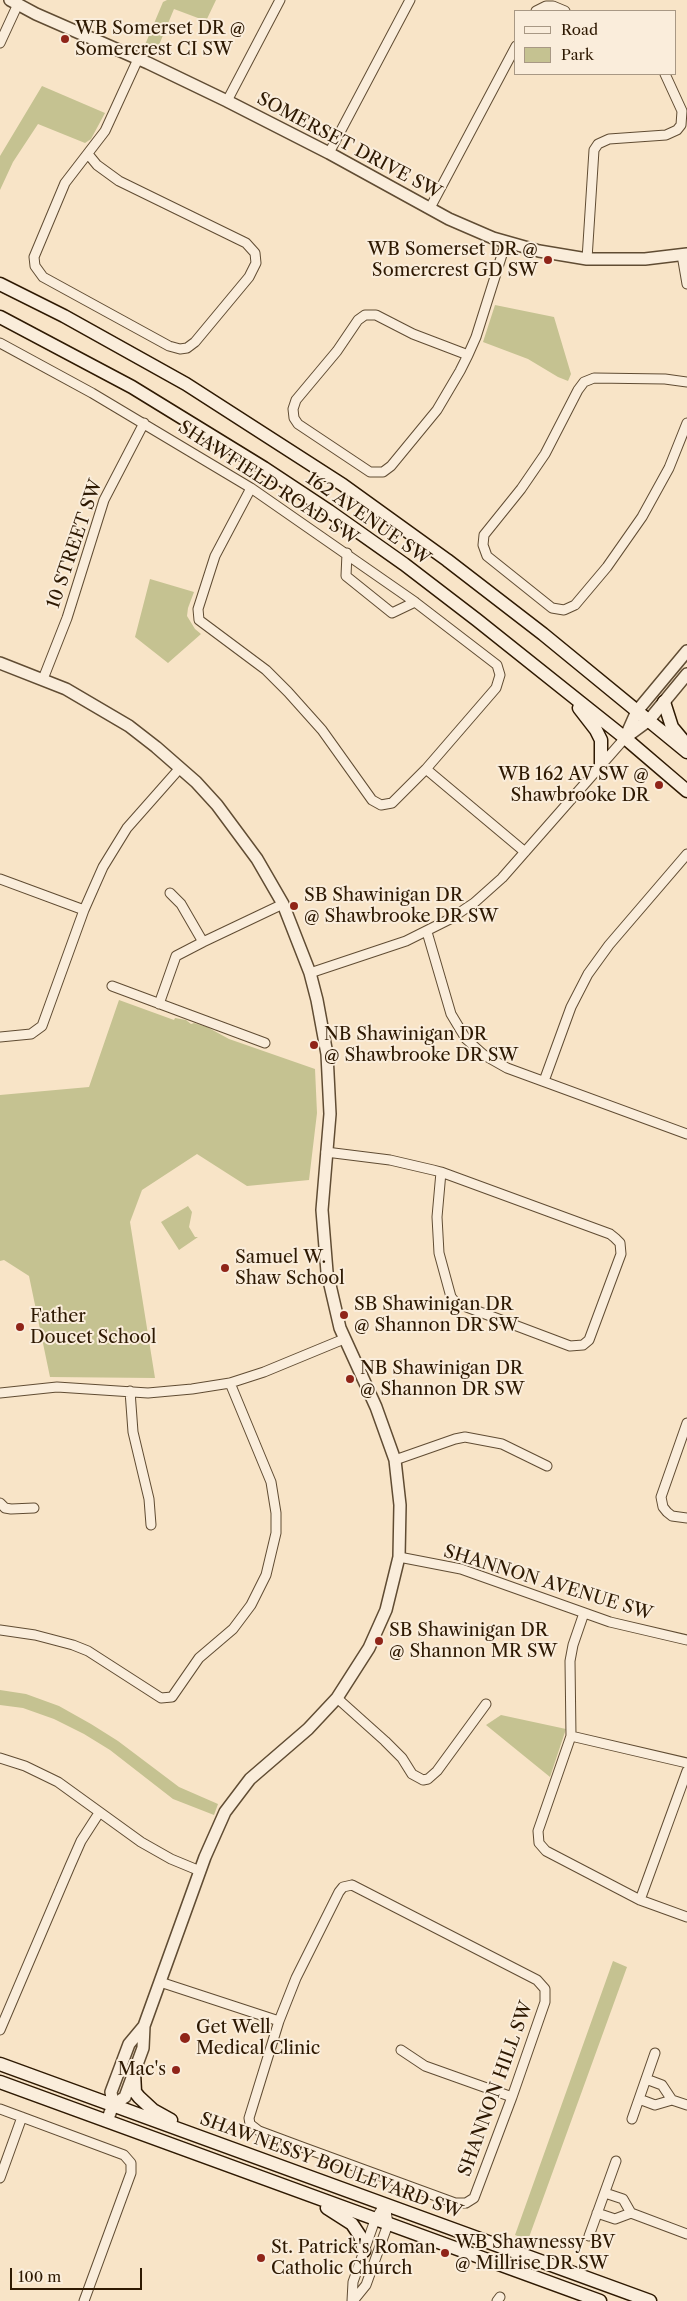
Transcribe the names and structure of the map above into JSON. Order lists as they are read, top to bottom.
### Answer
{
  "streets": {
    "main road": ["162 AVENUE SW", "SHAWNESSY BOULEVARD SW"],
    "street": [
      "SOMERSET DRIVE SW",
      "SHAWFIELD ROAD SW",
      "10 STREET SW",
      "SHANNON AVENUE SW",
      "SHANNON HILL SW"
    ]
  },
  "crossings": [
    ["SHAWFIELD ROAD SW", "10 STREET SW"]
  ],
  "places": [
    "WB Somerset DR @ Somercrest CI SW",
    "WB Somerset DR @ Somercrest GD SW",
    "WB 162 AV SW @ Shawbrooke DR",
    "SB Shawinigan DR @ Shawbrooke DR SW",
    "NB Shawinigan DR @ Shawbrooke DR SW",
    "Samuel W. Shaw School",
    "SB Shawinigan DR @ Shannon DR SW",
    "Father Doucet School",
    "NB Shawinigan DR @ Shannon DR SW",
    "SB Shawinigan DR @ Shannon MR SW",
    "Get Well Medical Clinic",
    "Mac's",
    "WB Shawnessy BV @ Millrise DR SW",
    "St. Patrick's Roman Catholic Church"
  ],
  "legend": ["Road", "Park"],
  "scale_bar": "100 m"
}
